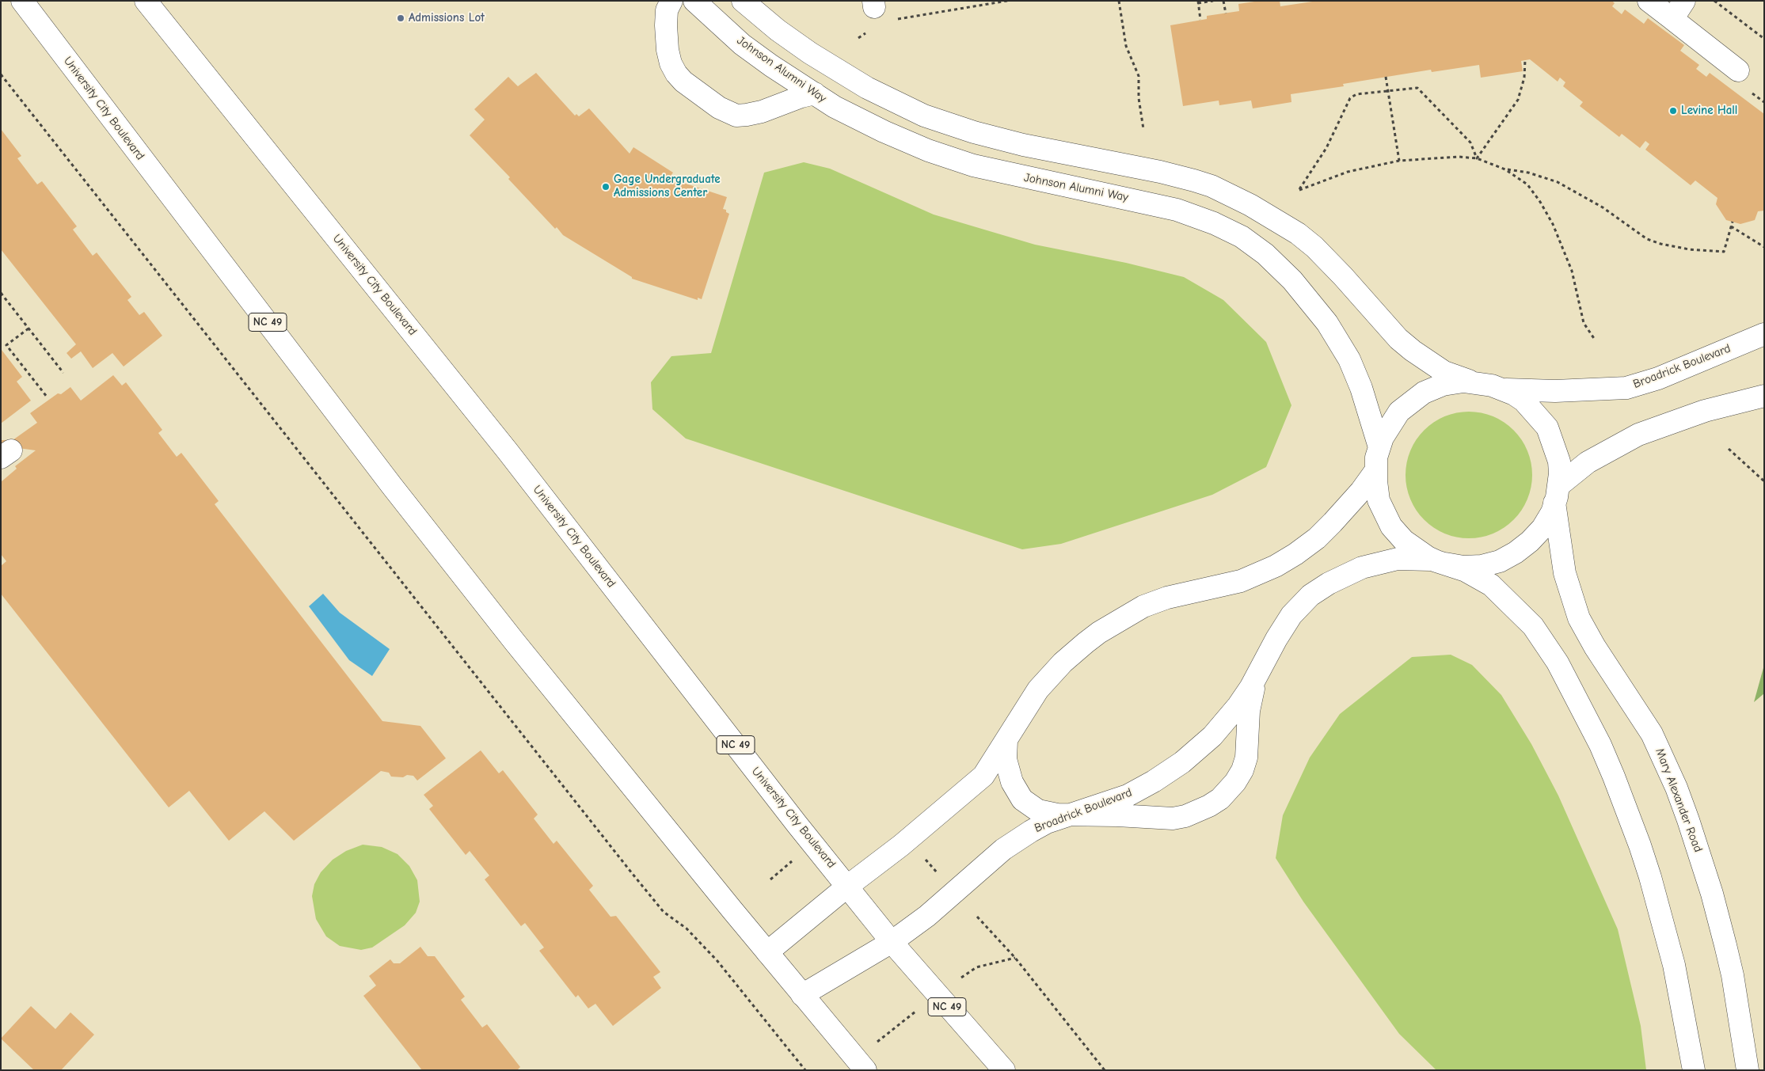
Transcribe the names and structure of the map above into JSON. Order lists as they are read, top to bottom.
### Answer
{
  "streets": {
    "street": [
      "Johnson Alumni Way",
      "University City Boulevard",
      "NC 49",
      "Broadrick Boulevard",
      "Mary Alexander Road"
    ]
  },
  "crossings": [
    ["Johnson Alumni Way", "Broadrick Boulevard"],
    ["University City Boulevard", "Broadrick Boulevard"],
    ["Broadrick Boulevard", "Mary Alexander Road"]
  ],
  "places": ["Admissions Lot", "Levine Hall", "Gage Undergraduate Admissions Center"]
}
